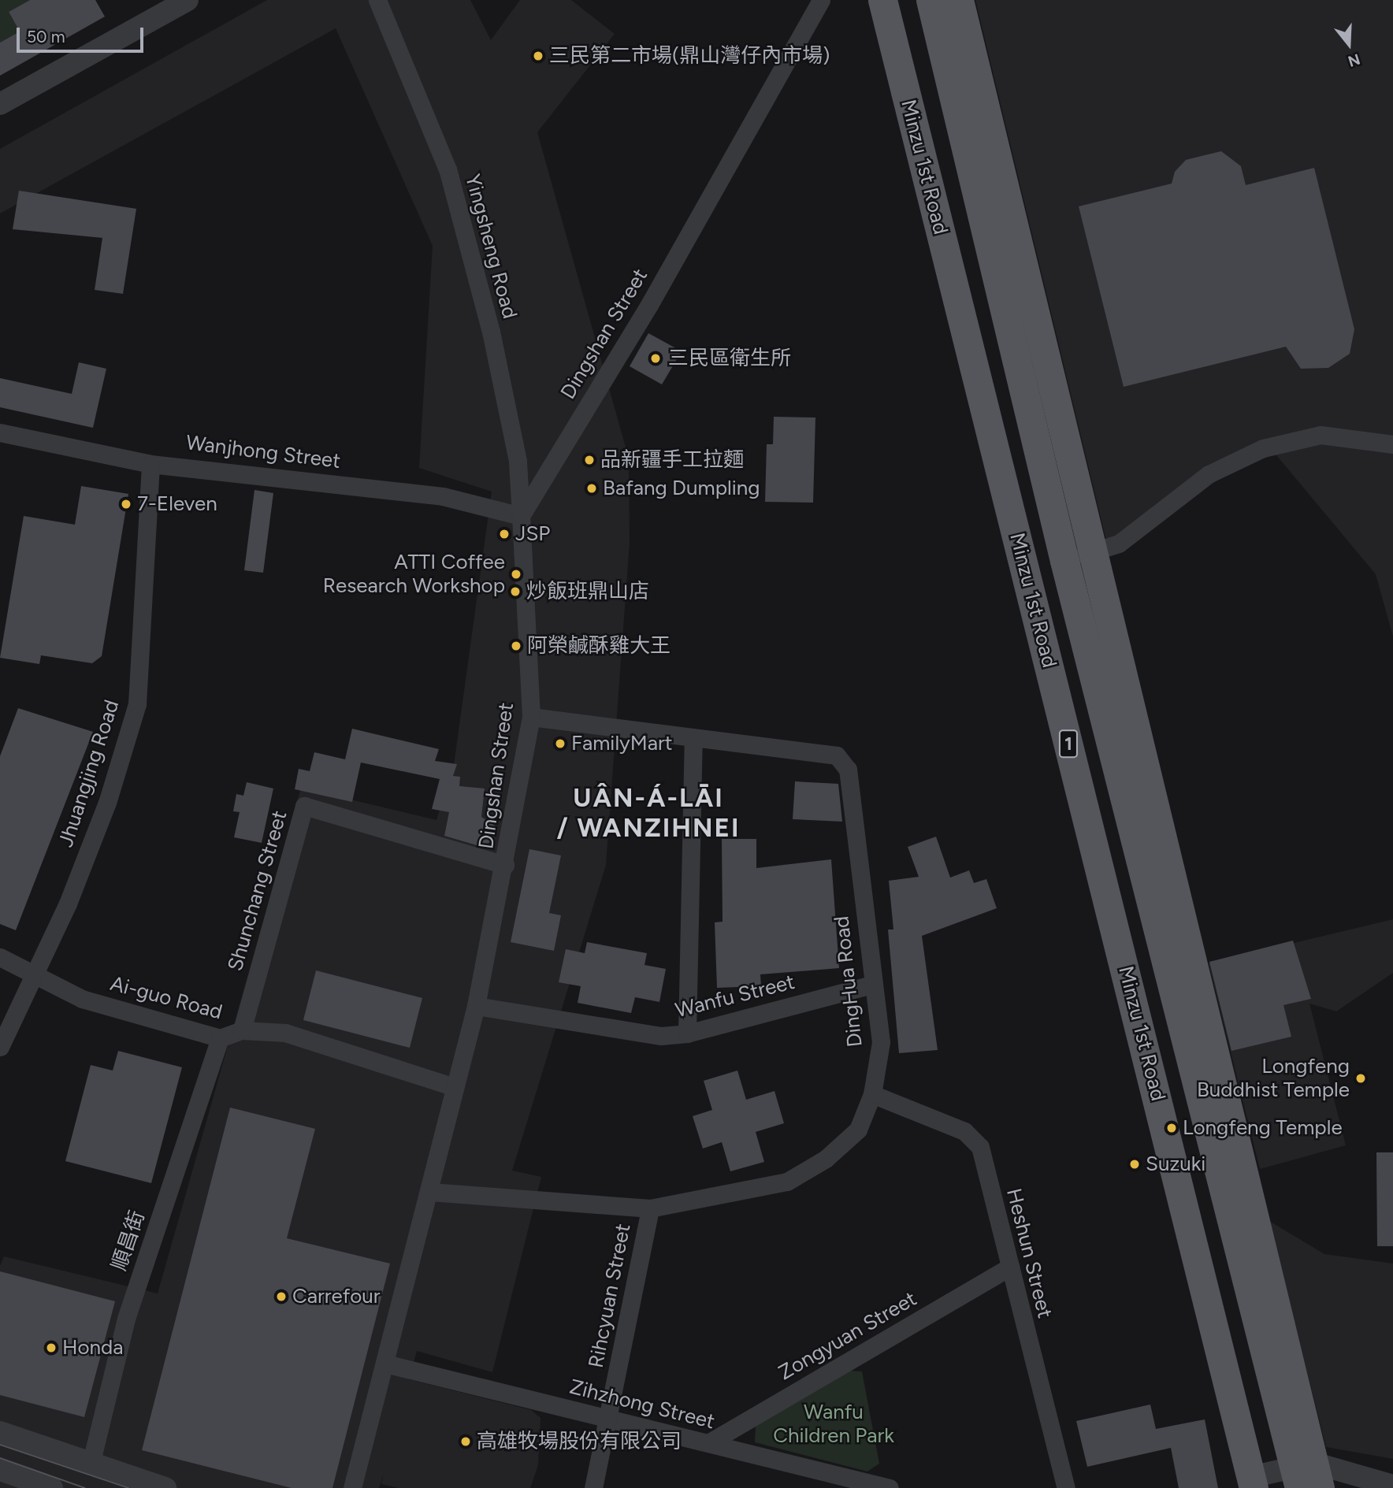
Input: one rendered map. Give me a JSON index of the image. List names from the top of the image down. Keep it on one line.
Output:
{"streets":{"main road":["Minzu 1st Road","1"],"street":["Yingsheng Road","Dingshan Street","Wanjhong Street","Jhuangjing Road","Shunchang Street","DingHua Road","Wanfu Street","Ai-guo Road","順昌街","Heshun Street","Rihcyuan Street","Zongyuan Street","Zihzhong Street"]},"crossings":[["Yingsheng Road","Dingshan Street"],["Yingsheng Road","Wanjhong Street"],["Dingshan Street","Wanjhong Street"],["Dingshan Street","Shunchang Street"],["Dingshan Street","DingHua Road"],["Dingshan Street","Wanfu Street"],["Dingshan Street","Ai-guo Road"],["Dingshan Street","Zihzhong Street"],["Wanjhong Street","Jhuangjing Road"],["Jhuangjing Road","Ai-guo Road"],["Shunchang Street","Ai-guo Road"],["DingHua Road","Wanfu Street"],["DingHua Road","Heshun Street"],["DingHua Road","Rihcyuan Street"],["Ai-guo Road","順昌街"],["Heshun Street","Zongyuan Street"],["Rihcyuan Street","Zihzhong Street"],["Zongyuan Street","Zihzhong Street"]],"districts":["UÂN-Á-LĀI / WANZIHNEI"],"parks":["Wanfu Children Park"],"places":["三民第二市場(鼎山灣仔內市場)","三民區衛生所","品新疆手工拉麵","Bafang Dumpling","7-Eleven","JSP","ATTI Coffee Research Workshop","炒飯班鼎山店","阿榮鹹酥雞大王","FamilyMart","Longfeng Buddhist Temple","Longfeng Temple","Suzuki","Carrefour","Honda","高雄牧場股份有限公司"],"scale_bar":"50 m","north":"bottom"}
